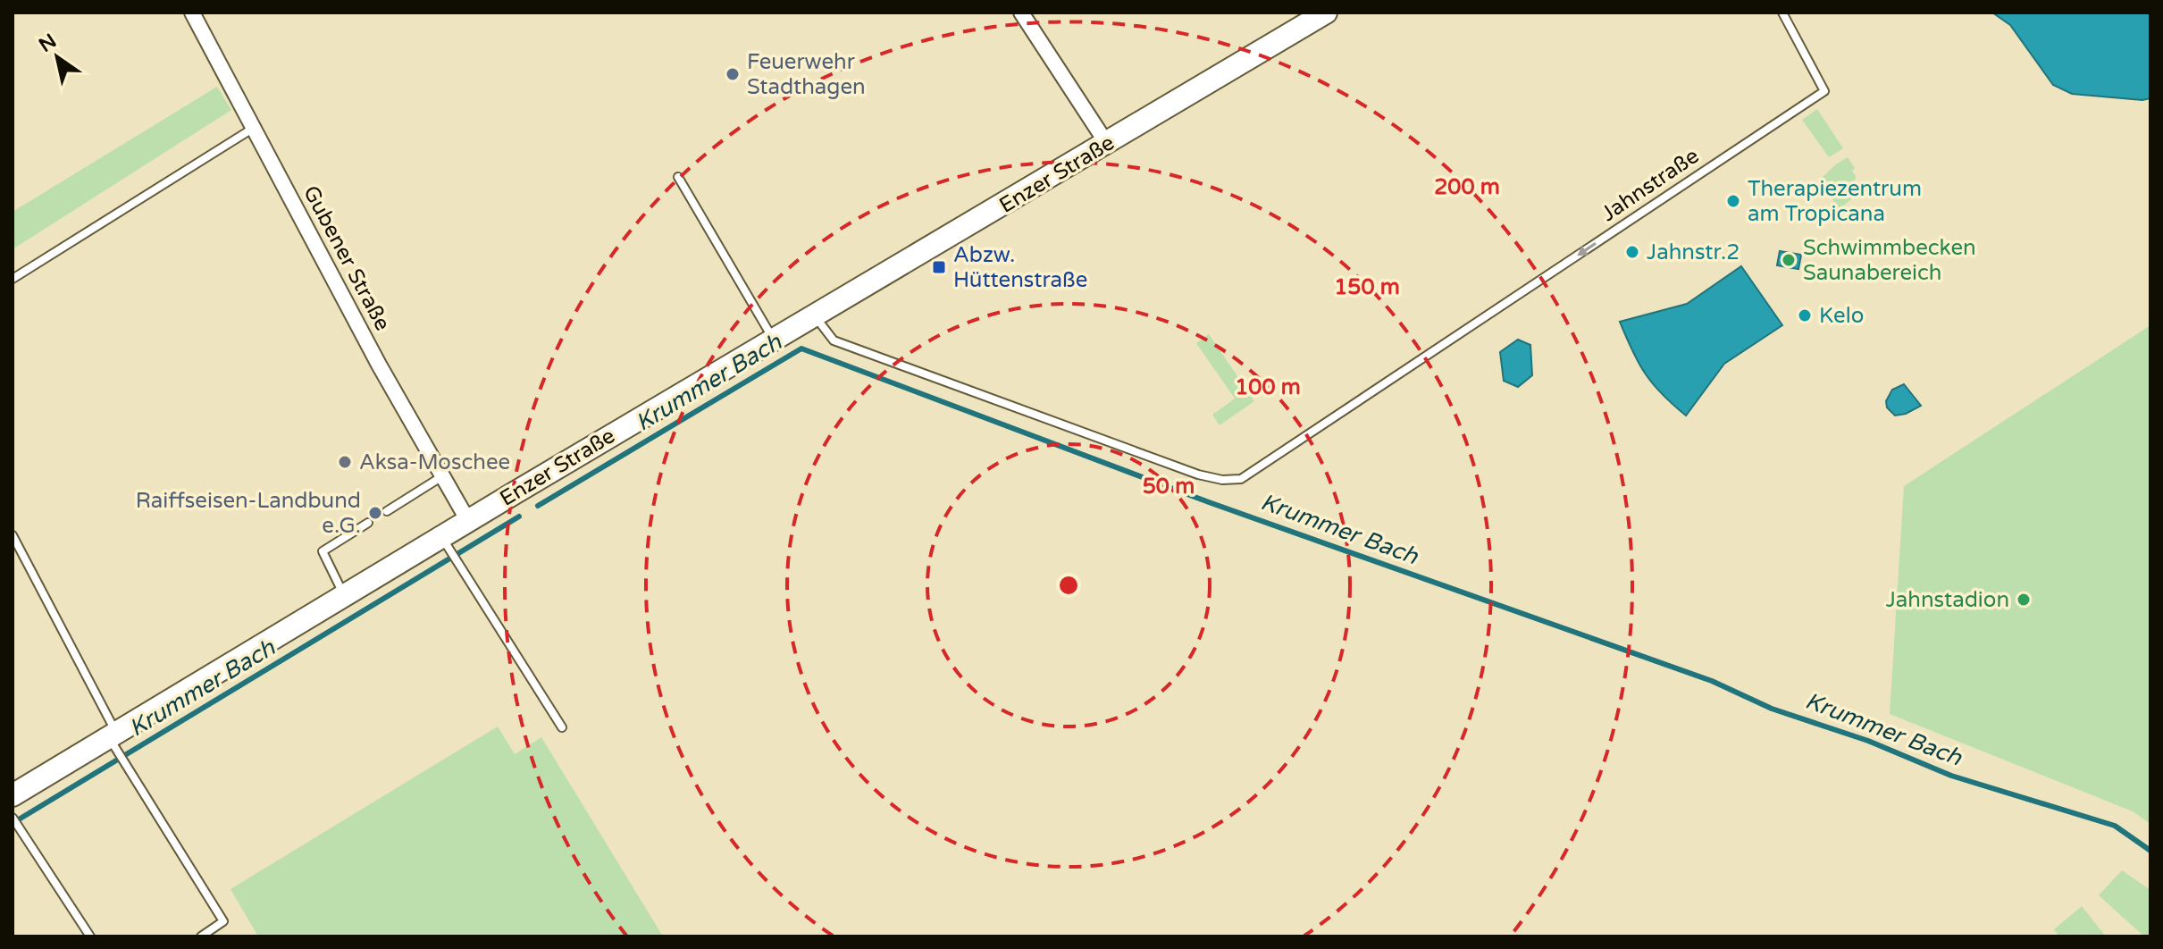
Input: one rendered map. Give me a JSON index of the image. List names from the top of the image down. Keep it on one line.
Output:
{"streets":{"main road":["Enzer Straße"],"street":["Gubener Straße"],"lane":["Jahnstraße"]},"crossings":[["Enzer Straße","Jahnstraße"],["Enzer Straße","Gubener Straße"]],"one_way":["Jahnstraße"],"water":["Krummer Bach"],"places":{"other":["Feuerwehr Stadthagen","Therapiezentrum am Tropicana","Jahnstr.2","Schwimmbecken Saunabereich","Kelo","Aksa-Moschee","Raiffseisen-Landbund e.G.","Jahnstadion"],"transit":["Abzw. Hüttenstraße"]},"north":"top left","rings":["200 m","150 m","100 m","50 m"]}
